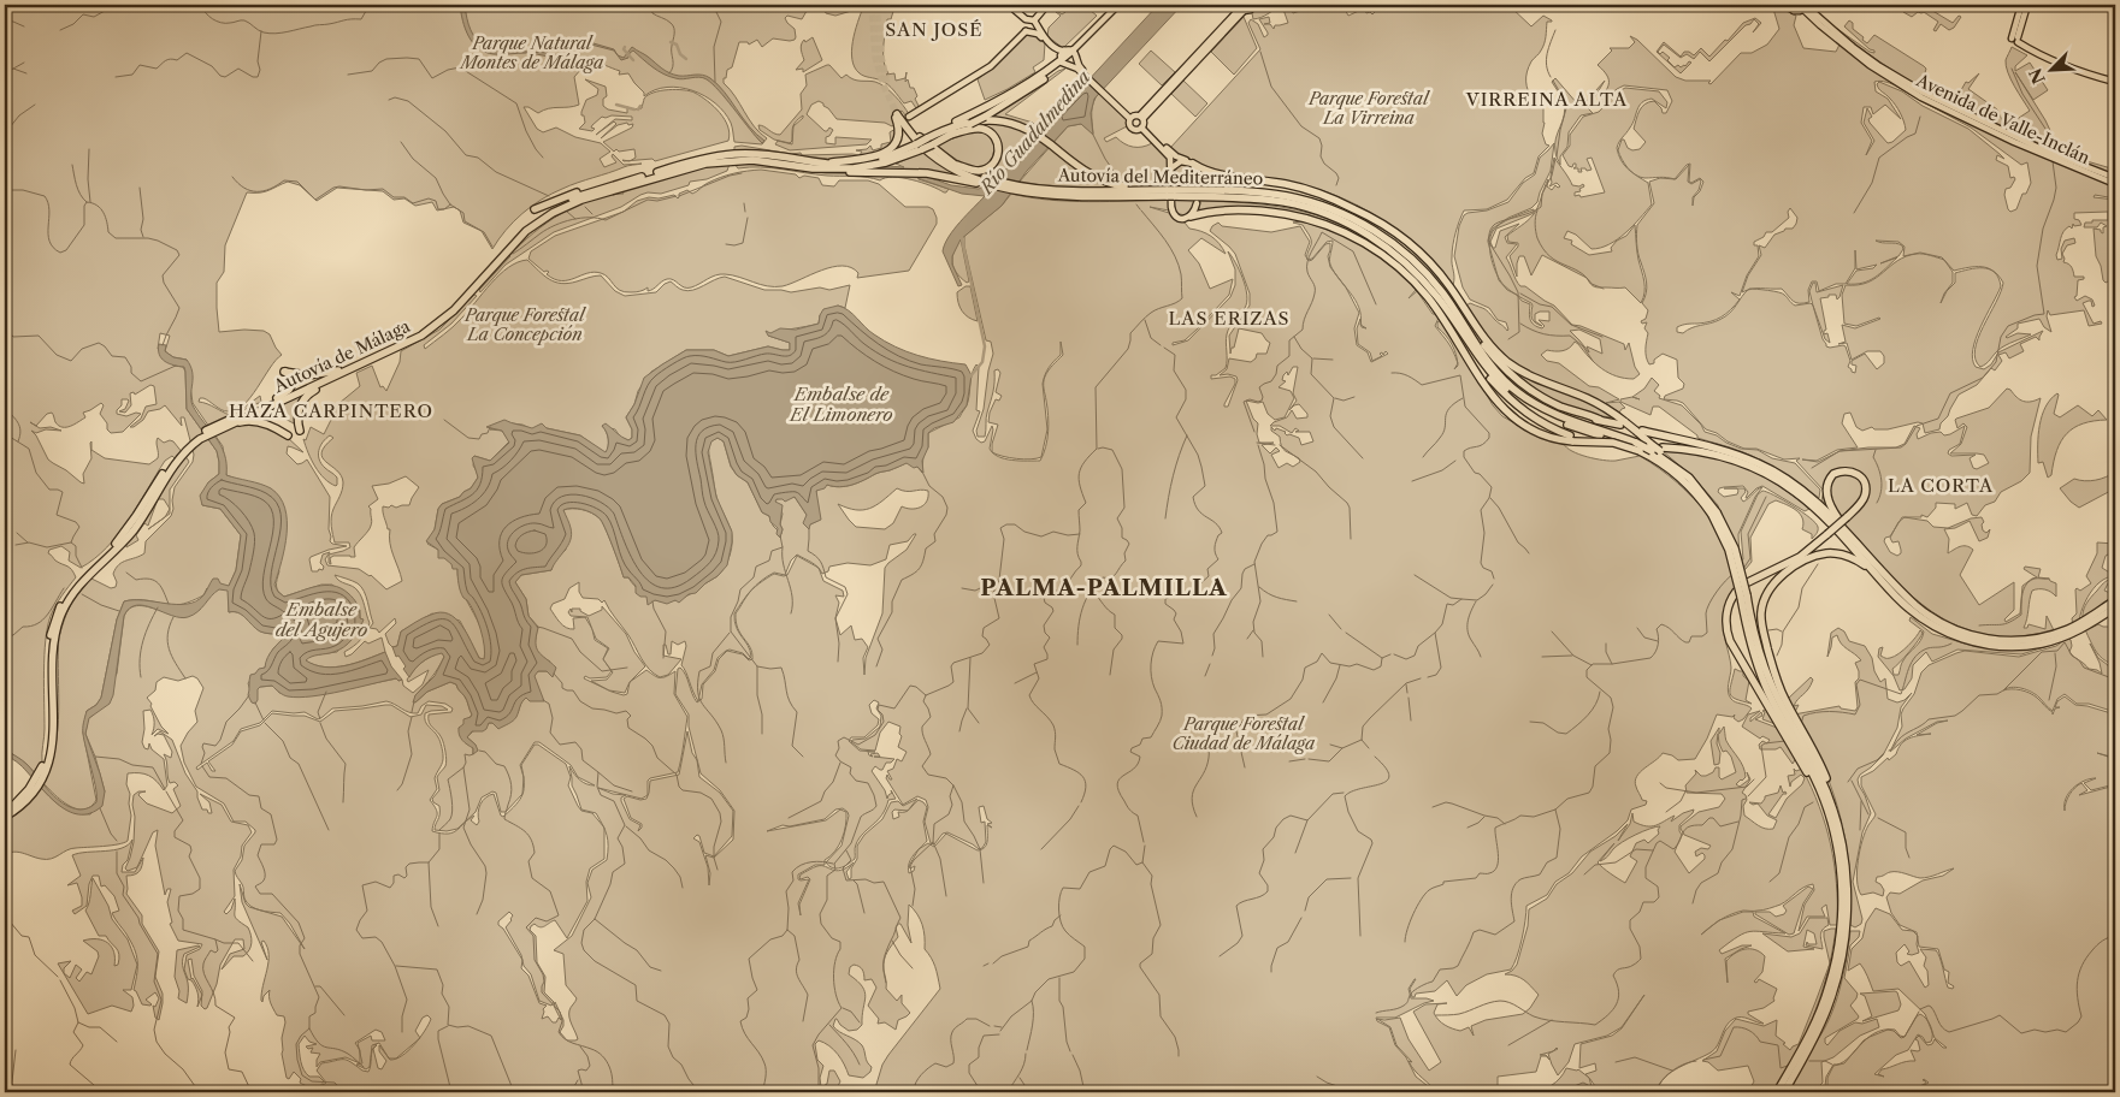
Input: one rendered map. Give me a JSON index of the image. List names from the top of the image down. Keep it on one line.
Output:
{"streets":{"highway":["Autovía del Mediterráneo","Autovía de Málaga"],"main road":["Avenida de Valle-Inclán"]},"districts":["SAN JOSÉ","VIRREINA ALTA","LAS ERIZAS","HAZA CARPINTERO","LA CORTA","PALMA-PALMILLA"],"water":["Río Guadalmedina","Embalse de El Limonero","Embalse del Agujero"],"parks":["Parque Natural Montes de Málaga","Parque Forestal La Virreina","Parque Forestal La Concepción","Parque Forestal Ciudad de Málaga"],"north":"bottom left"}
